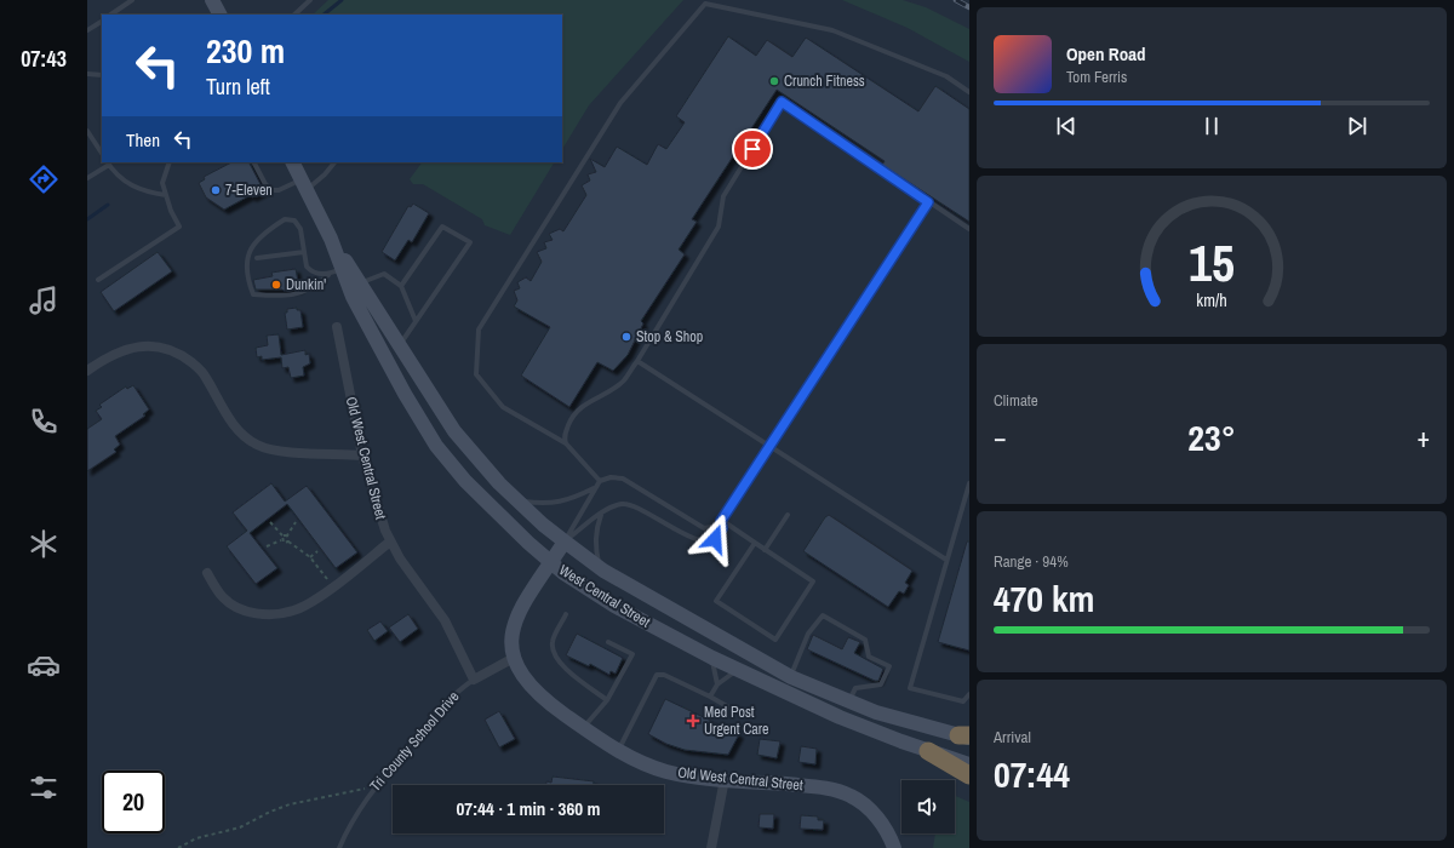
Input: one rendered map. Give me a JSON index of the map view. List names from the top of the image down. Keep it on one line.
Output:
{"streets":{"main road":["Old West Central Street","West Central Street"],"street":["Tri County School Drive"]},"crossings":[["Old West Central Street","Tri County School Drive"]],"places":{"other":["Crunch Fitness","7-Eleven","Dunkin'","Stop & Shop"],"health":["Med Post Urgent Care"]},"page":{"tabs":"07:43","turn":["230 m","Turn left"],"song":["Open Road","Tom Ferris"],"then":"Then","tile":["Climate",["Range · 94%","470 km"],["Arrival","07:44"]],"heat":["−","23°","+"],"limit":"20","trip":"07:44 · 1 min · 360 m","gauge":["15","km/h"]}}
